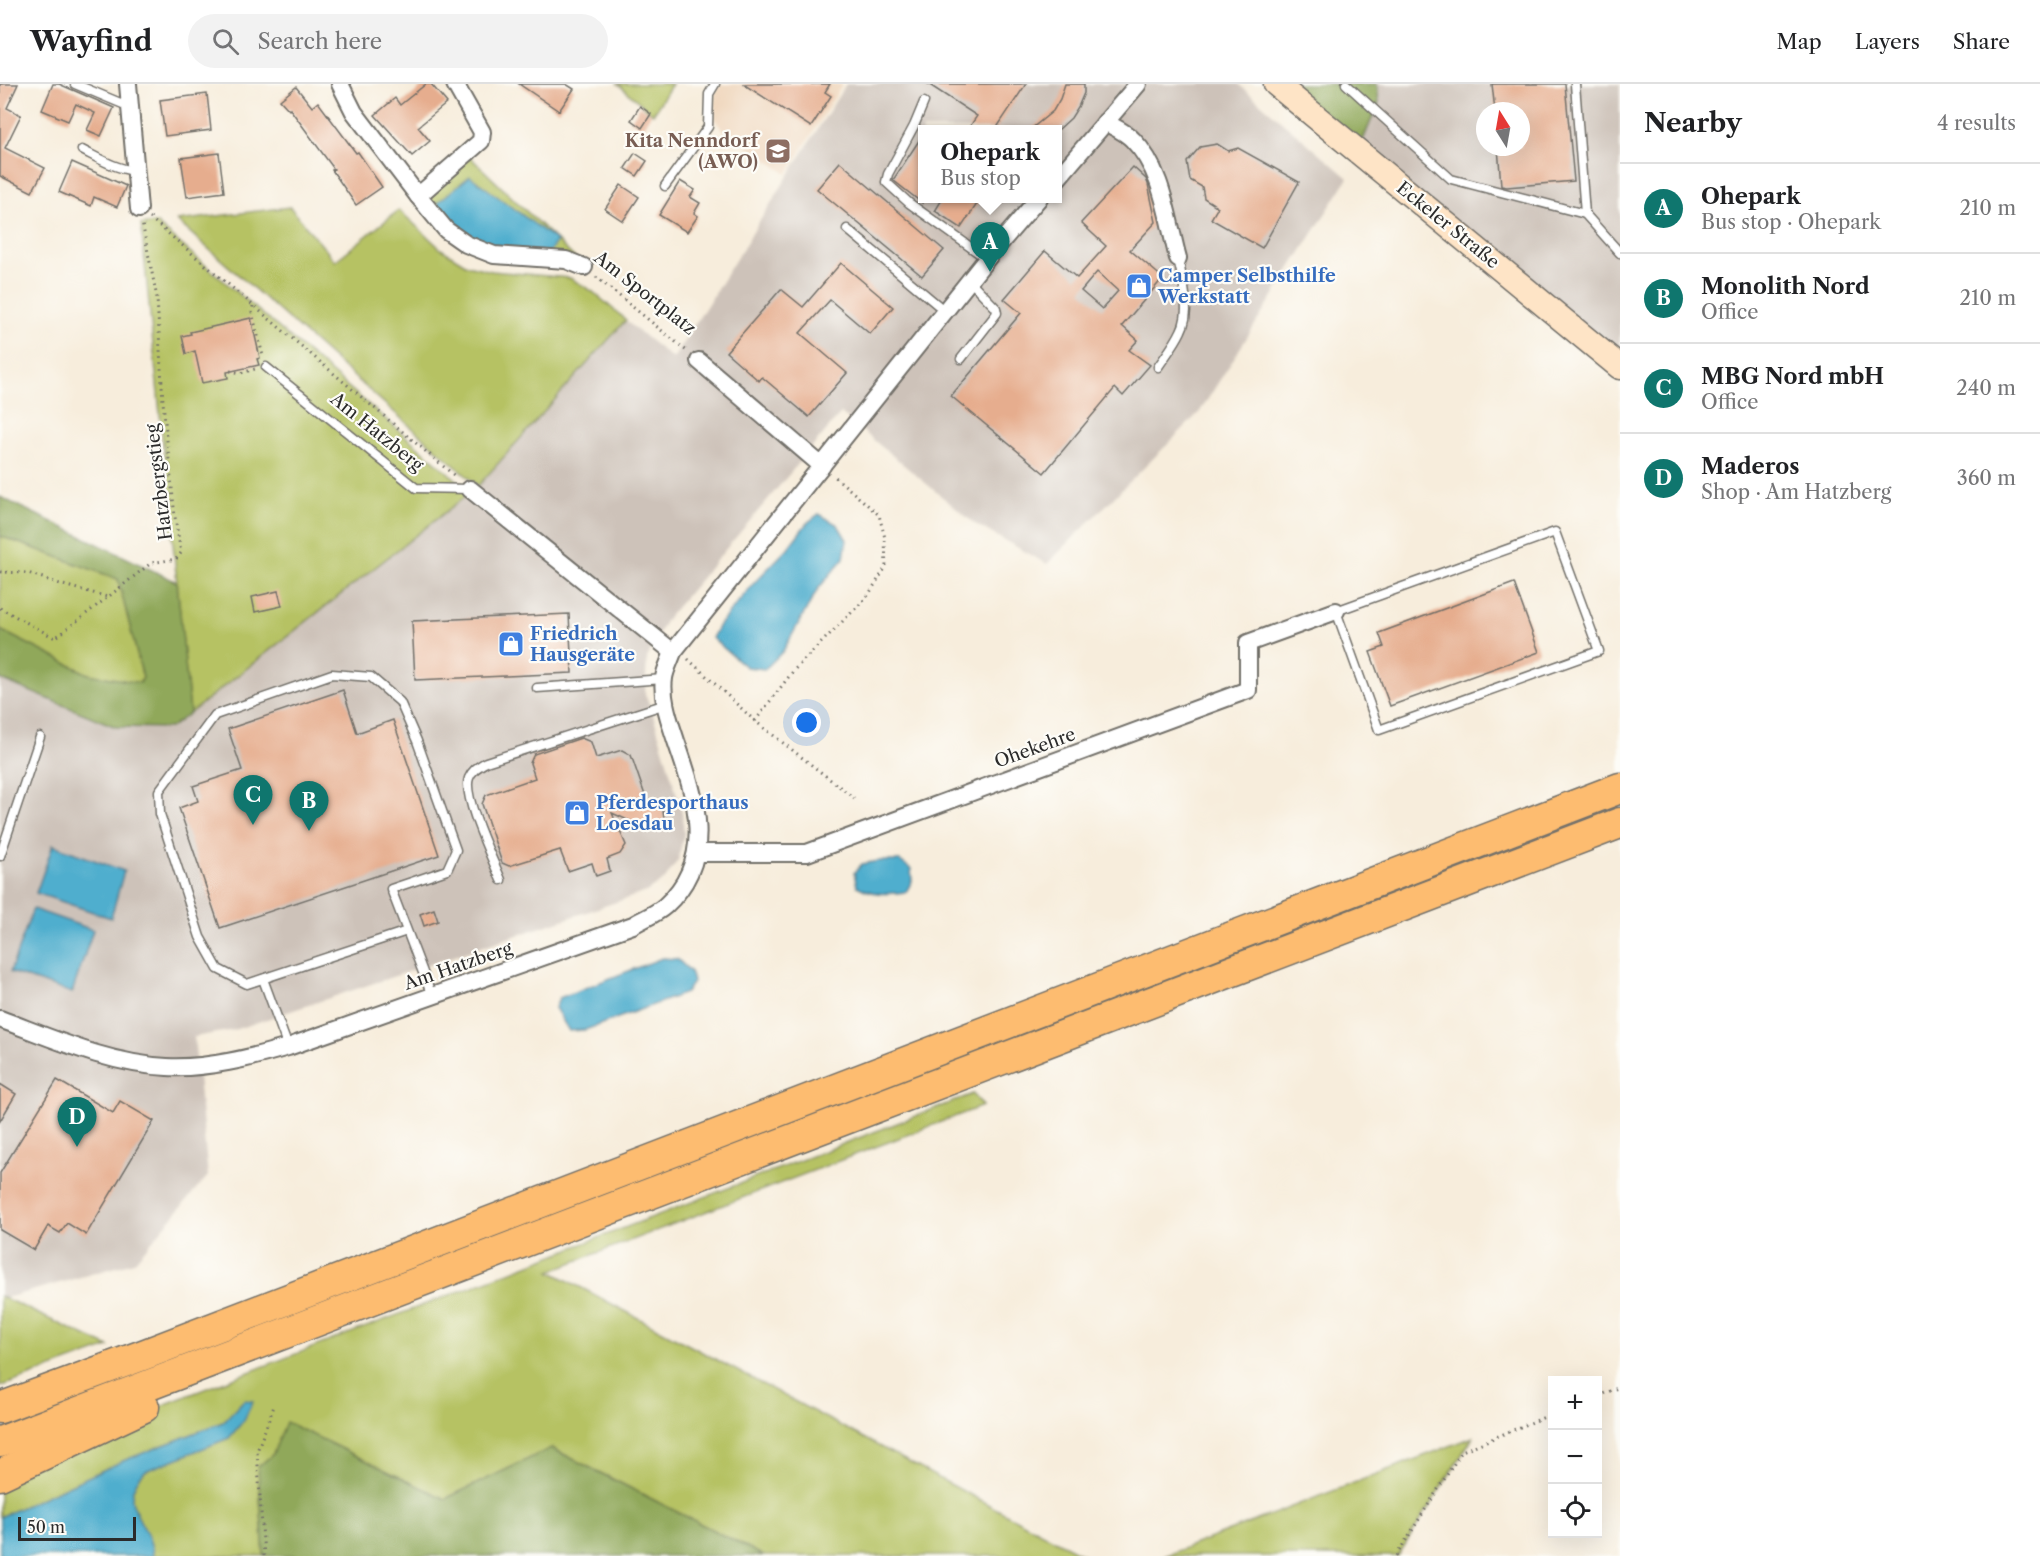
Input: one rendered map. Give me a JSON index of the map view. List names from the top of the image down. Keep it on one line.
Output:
{"streets":{"street":["Eckeler Straße","Am Sportplatz","Am Hatzberg","Ohekehre"],"path":["Hatzbergstieg"]},"crossings":[["Am Sportplatz","Am Hatzberg"],["Am Hatzberg","Ohekehre"]],"places":{"school or university":["Kita Nenndorf (AWO)"],"shop":["Camper Selbsthilfe Werkstatt","Friedrich Hausgeräte","Pferdesporthaus Loesdau"]},"scale_bar":"50 m","north":"top","page":{"header":"Wayfind","search":"Search here","nav":["Map","Layers","Share"],"heading":["Nearby","4 results"],"popup":["Ohepark","Bus stop"],"list":[{"mark":"A","name":"Ohepark","note":"Bus stop · Ohepark","value":"210 m"},{"mark":"B","name":"Monolith Nord","note":"Office","value":"210 m"},{"mark":"C","name":"MBG Nord mbH","note":"Office","value":"240 m"},{"mark":"D","name":"Maderos","note":"Shop · Am Hatzberg","value":"360 m"}],"pins":["A","C","B","D"],"map_buttons":["+","−"],"scale":"50 m"}}
